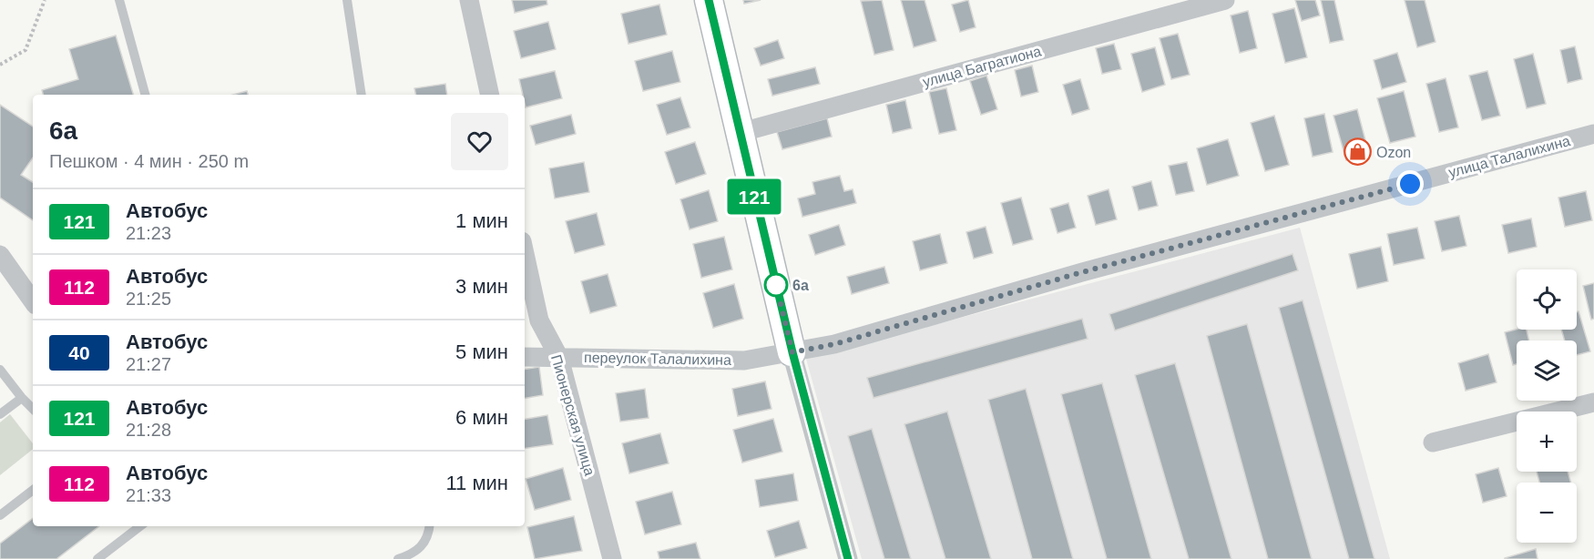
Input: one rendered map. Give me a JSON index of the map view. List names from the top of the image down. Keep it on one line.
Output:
{"streets":{"street":["улица Багратиона","улица Талалихина","переулок Талалихина","Пионерская улица"]},"crossings":[["улица Талалихина","переулок Талалихина"],["переулок Талалихина","Пионерская улица"]],"places":{"shop":["Ozon"],"other":["6а"]},"lines":["bus line 121"],"page":{"on_map":"121","heading":["6а","Пешком · 4 мин · 250 m"],"list":[{"mark":"121","name":"Автобус","note":"21:23","value":"1 мин"},{"mark":"112","name":"Автобус","note":"21:25","value":"3 мин"},{"mark":"40","name":"Автобус","note":"21:27","value":"5 мин"},{"mark":"121","name":"Автобус","note":"21:28","value":"6 мин"},{"mark":"112","name":"Автобус","note":"21:33","value":"11 мин"}],"map_buttons":["+","−"]}}
